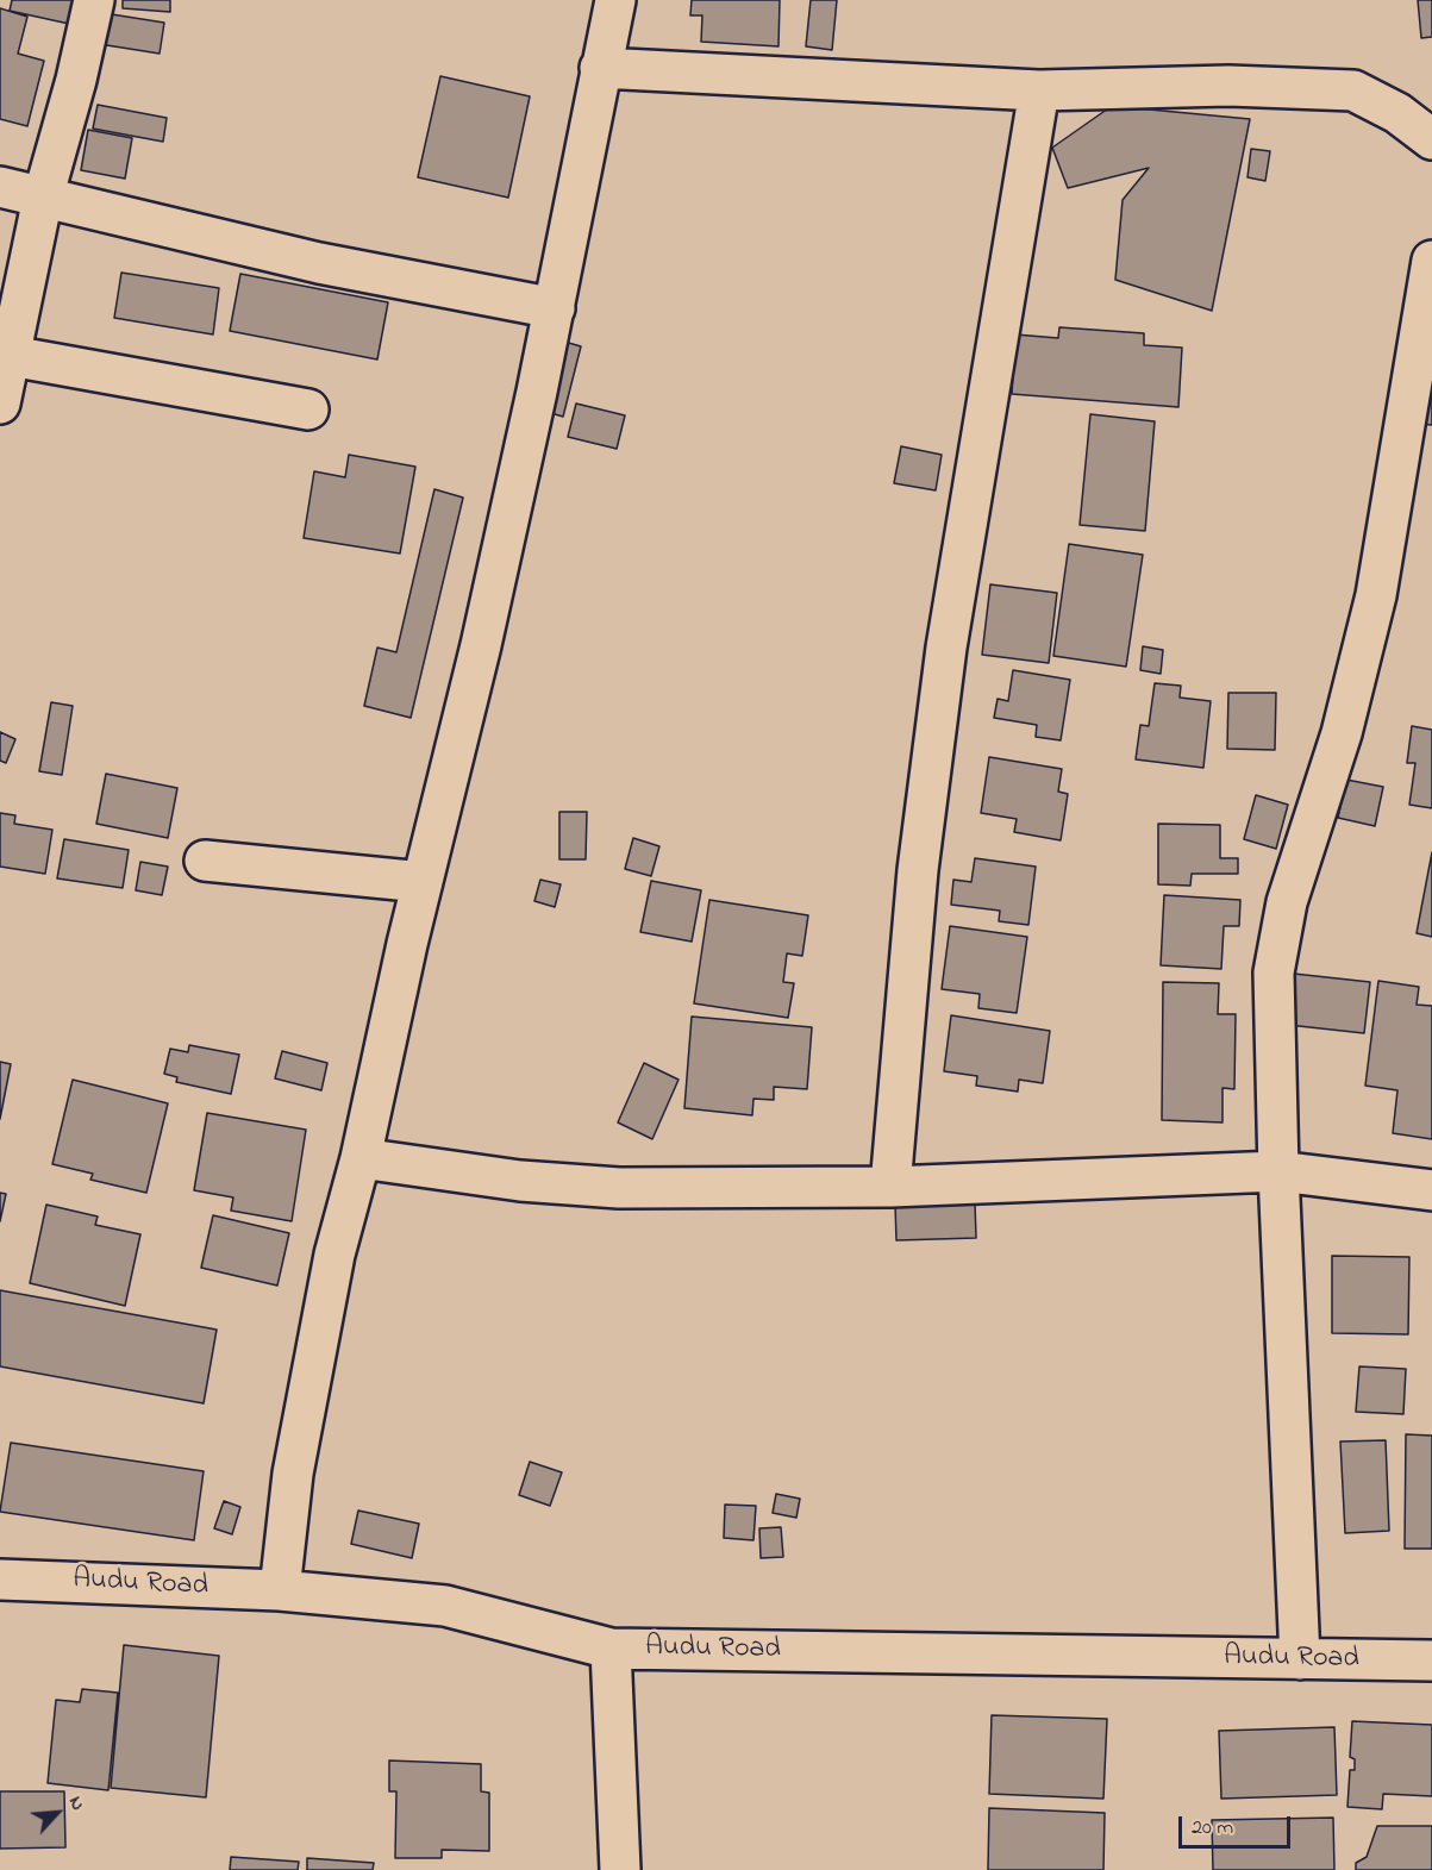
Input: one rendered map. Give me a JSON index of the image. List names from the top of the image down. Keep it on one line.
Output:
{"streets":{"street":["Audu Road"]},"scale_bar":"20 m","north":"top right"}
